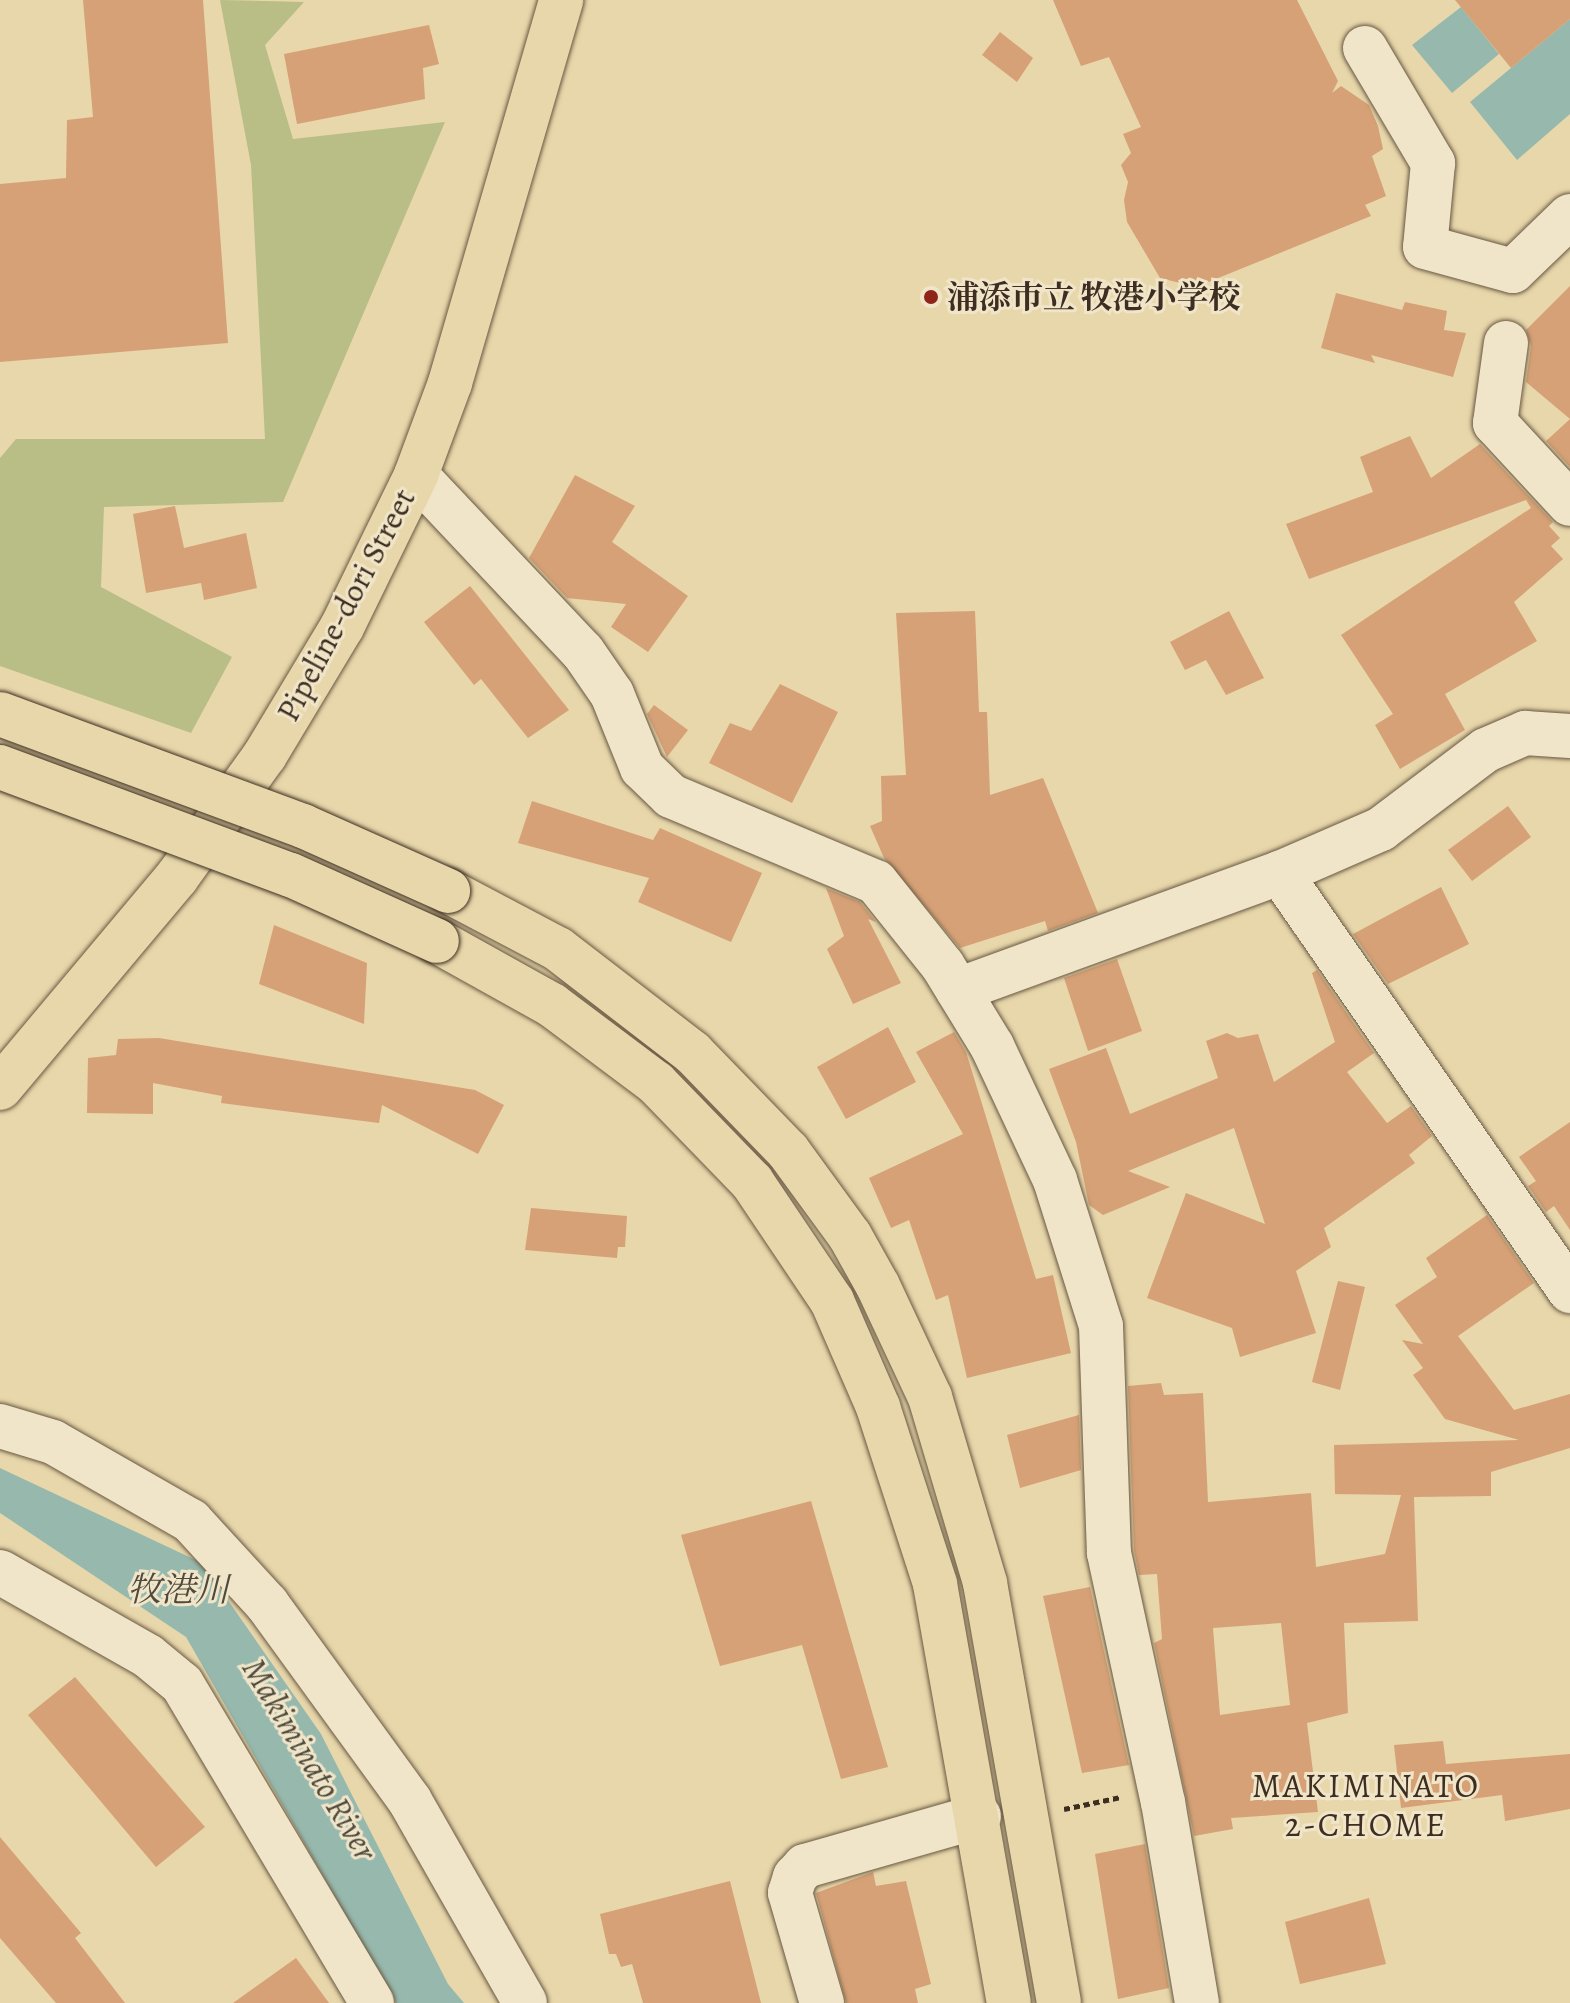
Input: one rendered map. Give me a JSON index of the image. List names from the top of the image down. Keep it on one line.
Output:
{"streets":{"main road":["Pipeline-dori Street"]},"districts":["MAKIMINATO 2-CHOME"],"water":["牧港川","Makiminato River"],"places":["浦添市立 牧港小学校"]}
